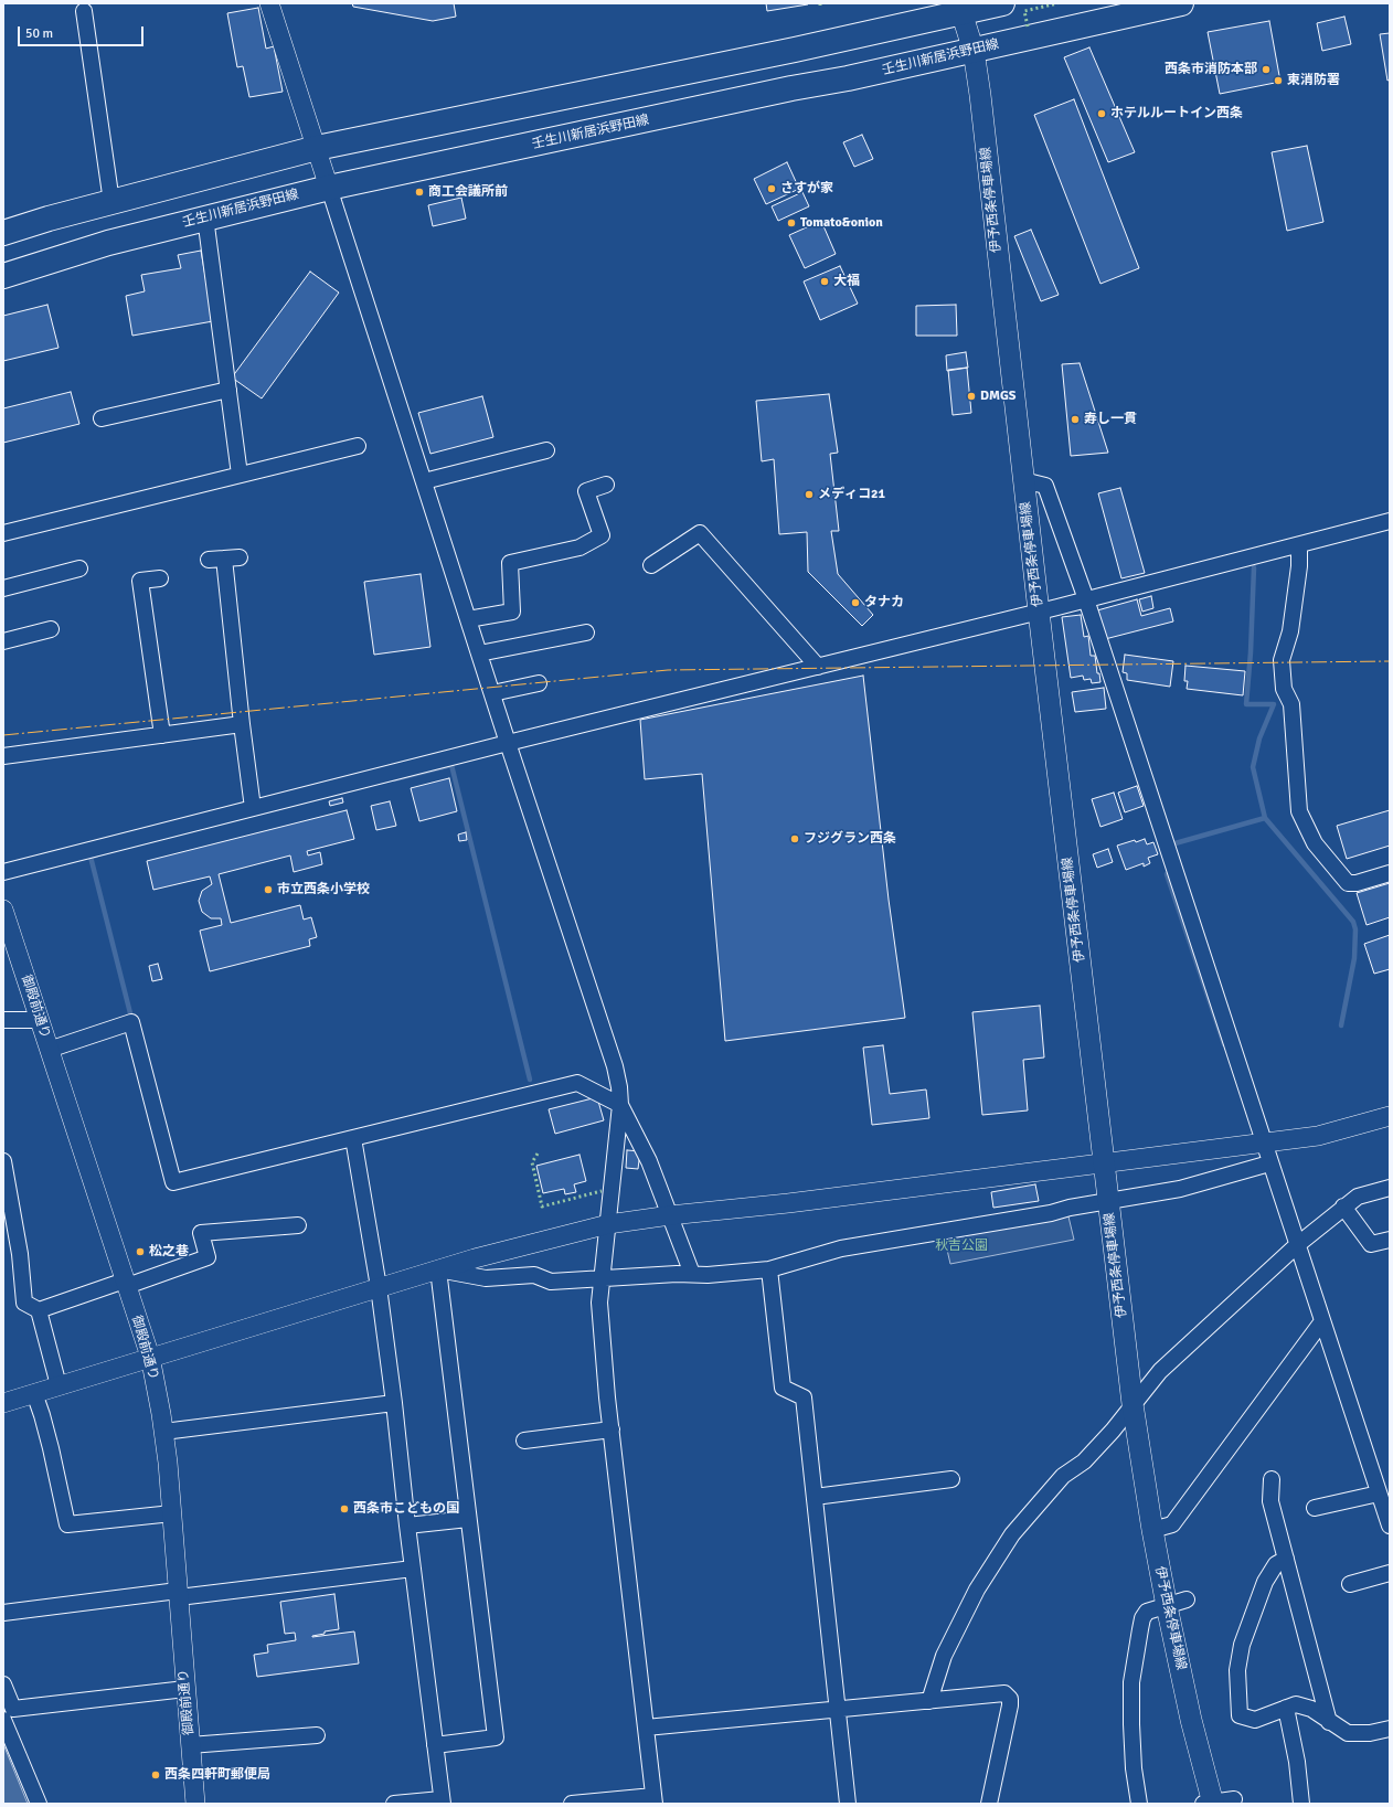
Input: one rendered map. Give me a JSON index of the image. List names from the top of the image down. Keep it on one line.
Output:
{"streets":{"main road":["壬生川新居浜野田線","伊予西条停車場線"],"street":["御殿前通り"]},"crossings":[["壬生川新居浜野田線","伊予西条停車場線"]],"parks":["秋吉公園"],"places":["西条市消防本部","東消防署","ホテルルートイン西条","さすが家","商工会議所前","Tomato&onion","大福","DMGS","寿し一貫","メディコ21","タナカ","フジグラン西条","市立西条小学校","松之巷","西条市こどもの国","西条四軒町郵便局"],"scale_bar":"50 m"}
